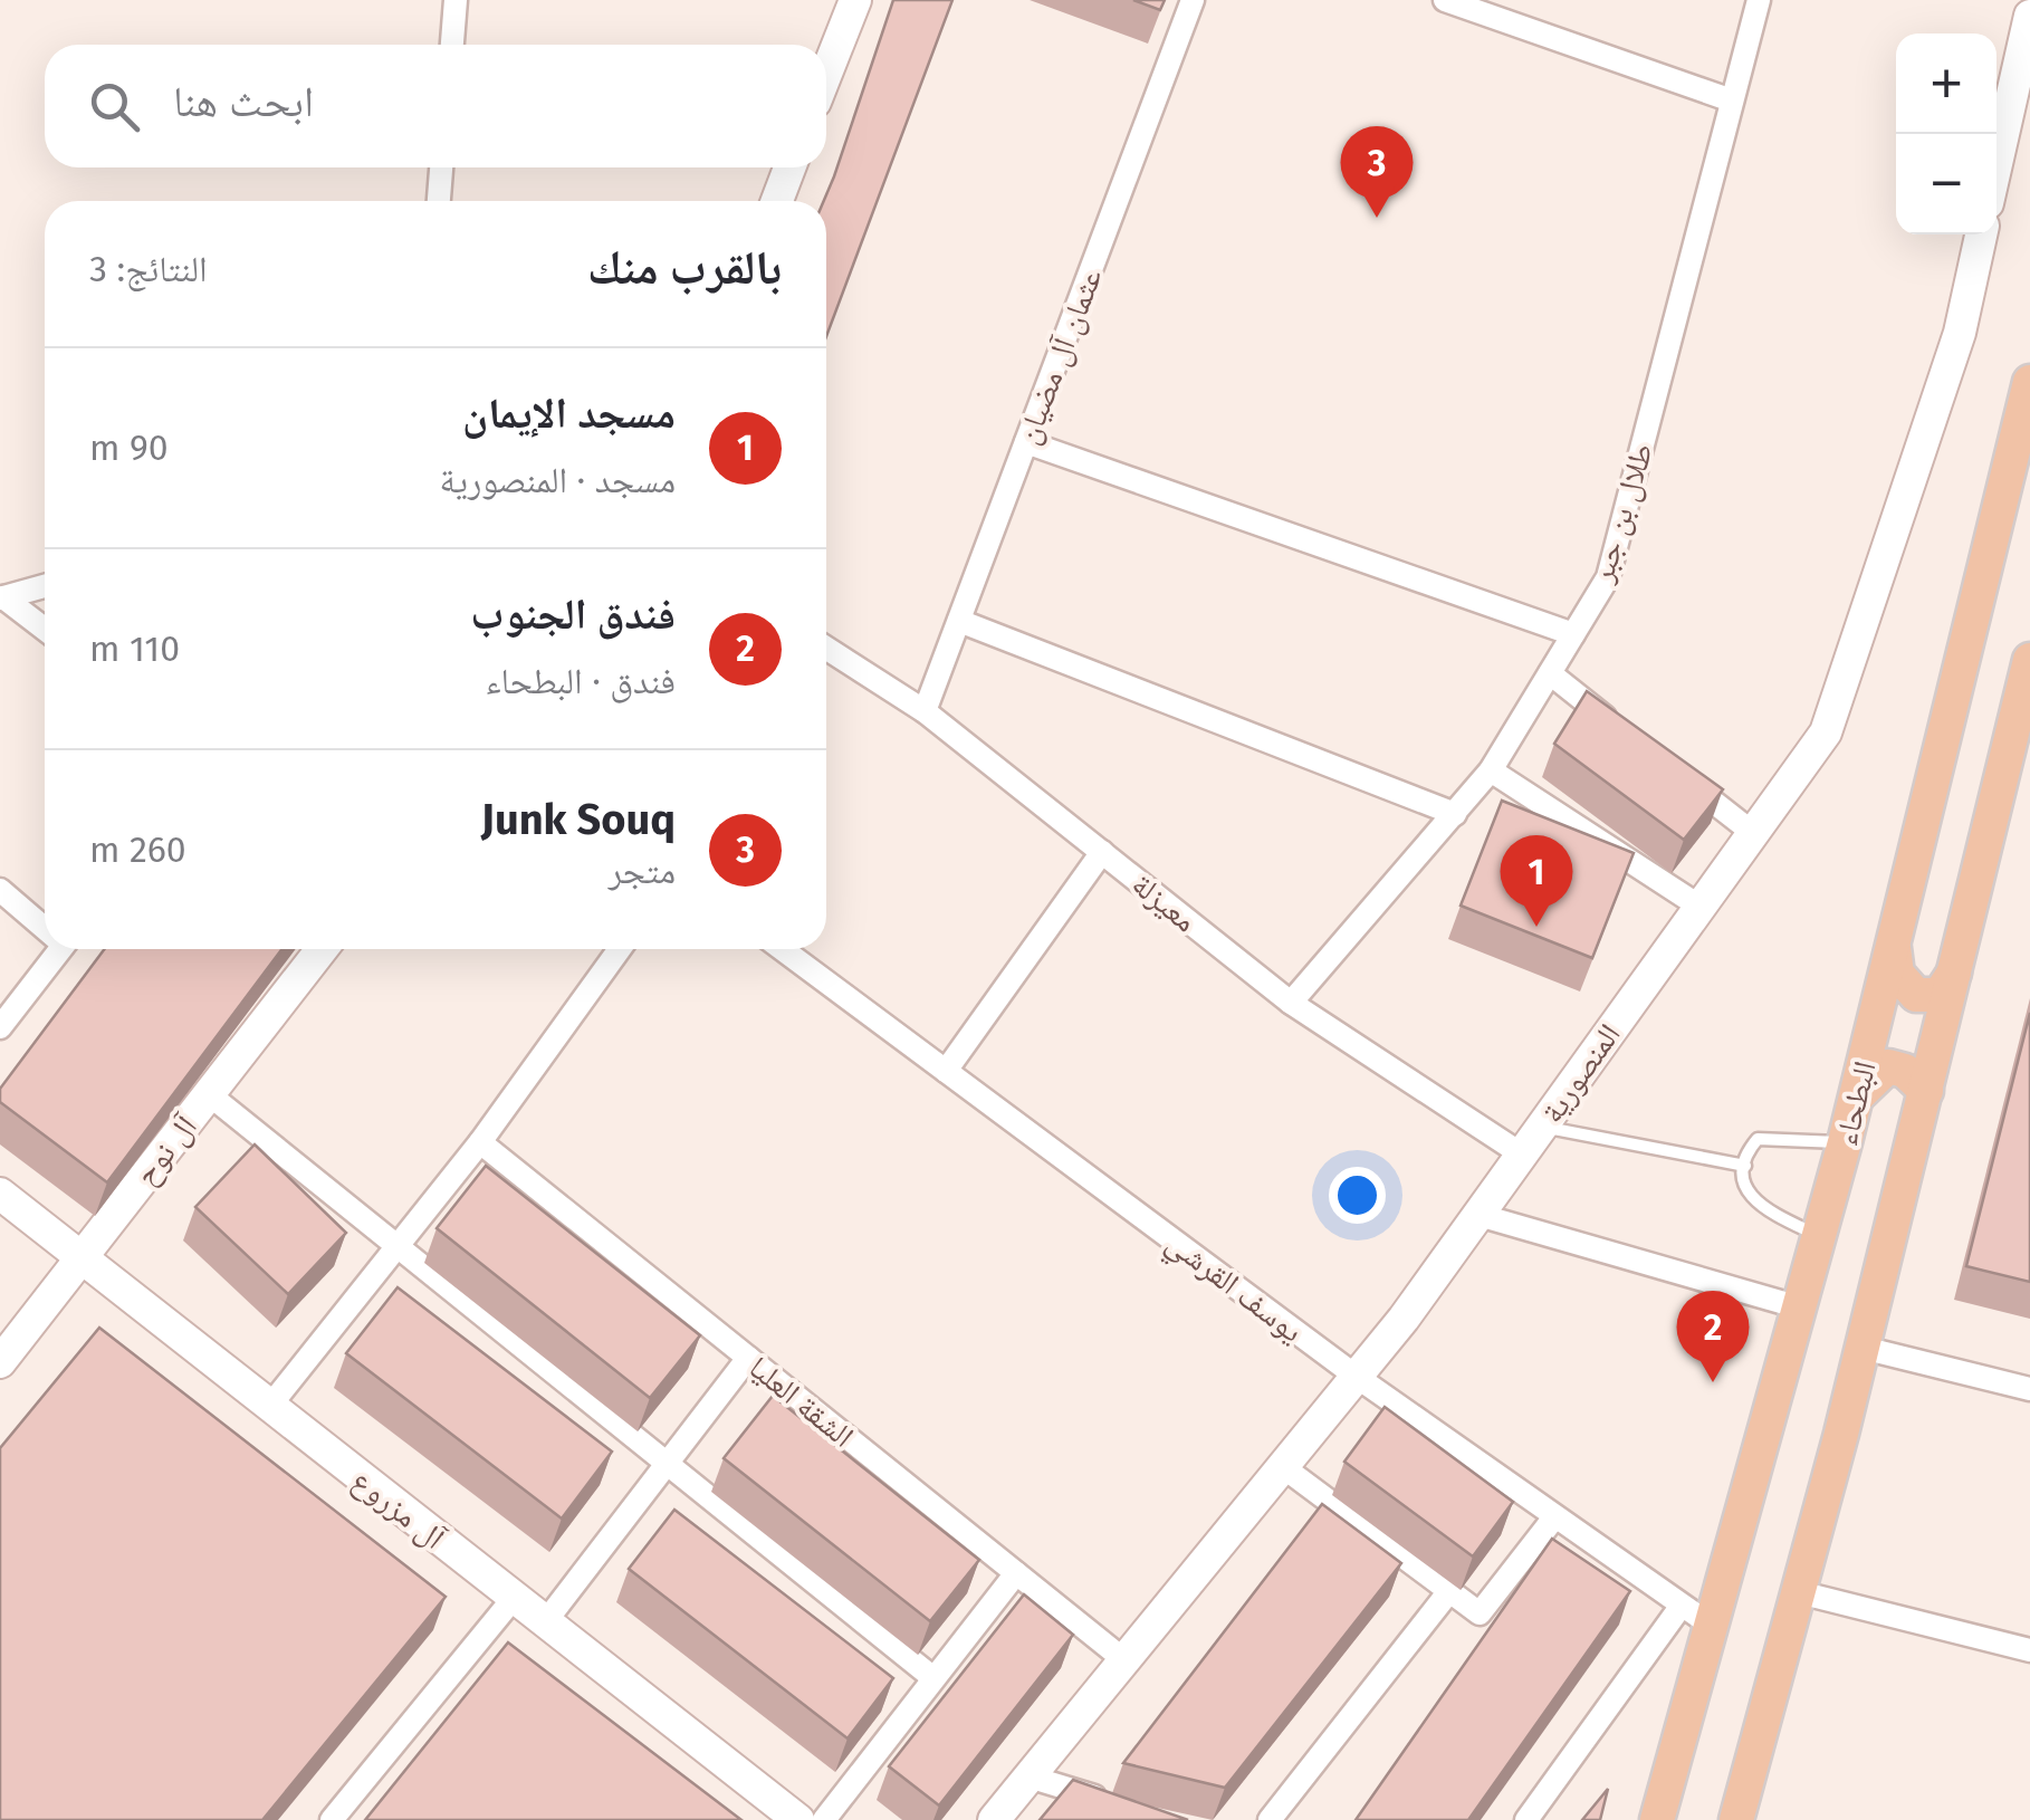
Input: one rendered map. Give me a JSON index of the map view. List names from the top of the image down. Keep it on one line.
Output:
{"streets":{"main road":["البطحاء"],"street":["عثمان آل مضيان","طلال بن جبر","معيزلة","المنصورية","آل نوح","يوسف القرشي","الشقة العليا","آل مزروع"]},"crossings":[["عثمان آل مضيان","معيزلة"],["طلال بن جبر","معيزلة"],["معيزلة","المنصورية"],["المنصورية","يوسف القرشي"],["المنصورية","الشقة العليا"],["البطحاء","يوسف القرشي"],["آل نوح","آل مزروع"]],"page":{"map_buttons":["+","−"],"search":"ابحث هنا","pins":["3","1","2"],"heading":["بالقرب منك","النتائج: 3"],"list":[{"mark":"1","name":"مسجد الإيمان","note":"مسجد · المنصورية","value":"90 m"},{"mark":"2","name":"فندق الجنوب","note":"فندق · البطحاء","value":"110 m"},{"mark":"3","name":"Junk Souq","note":"متجر","value":"260 m"}]}}
